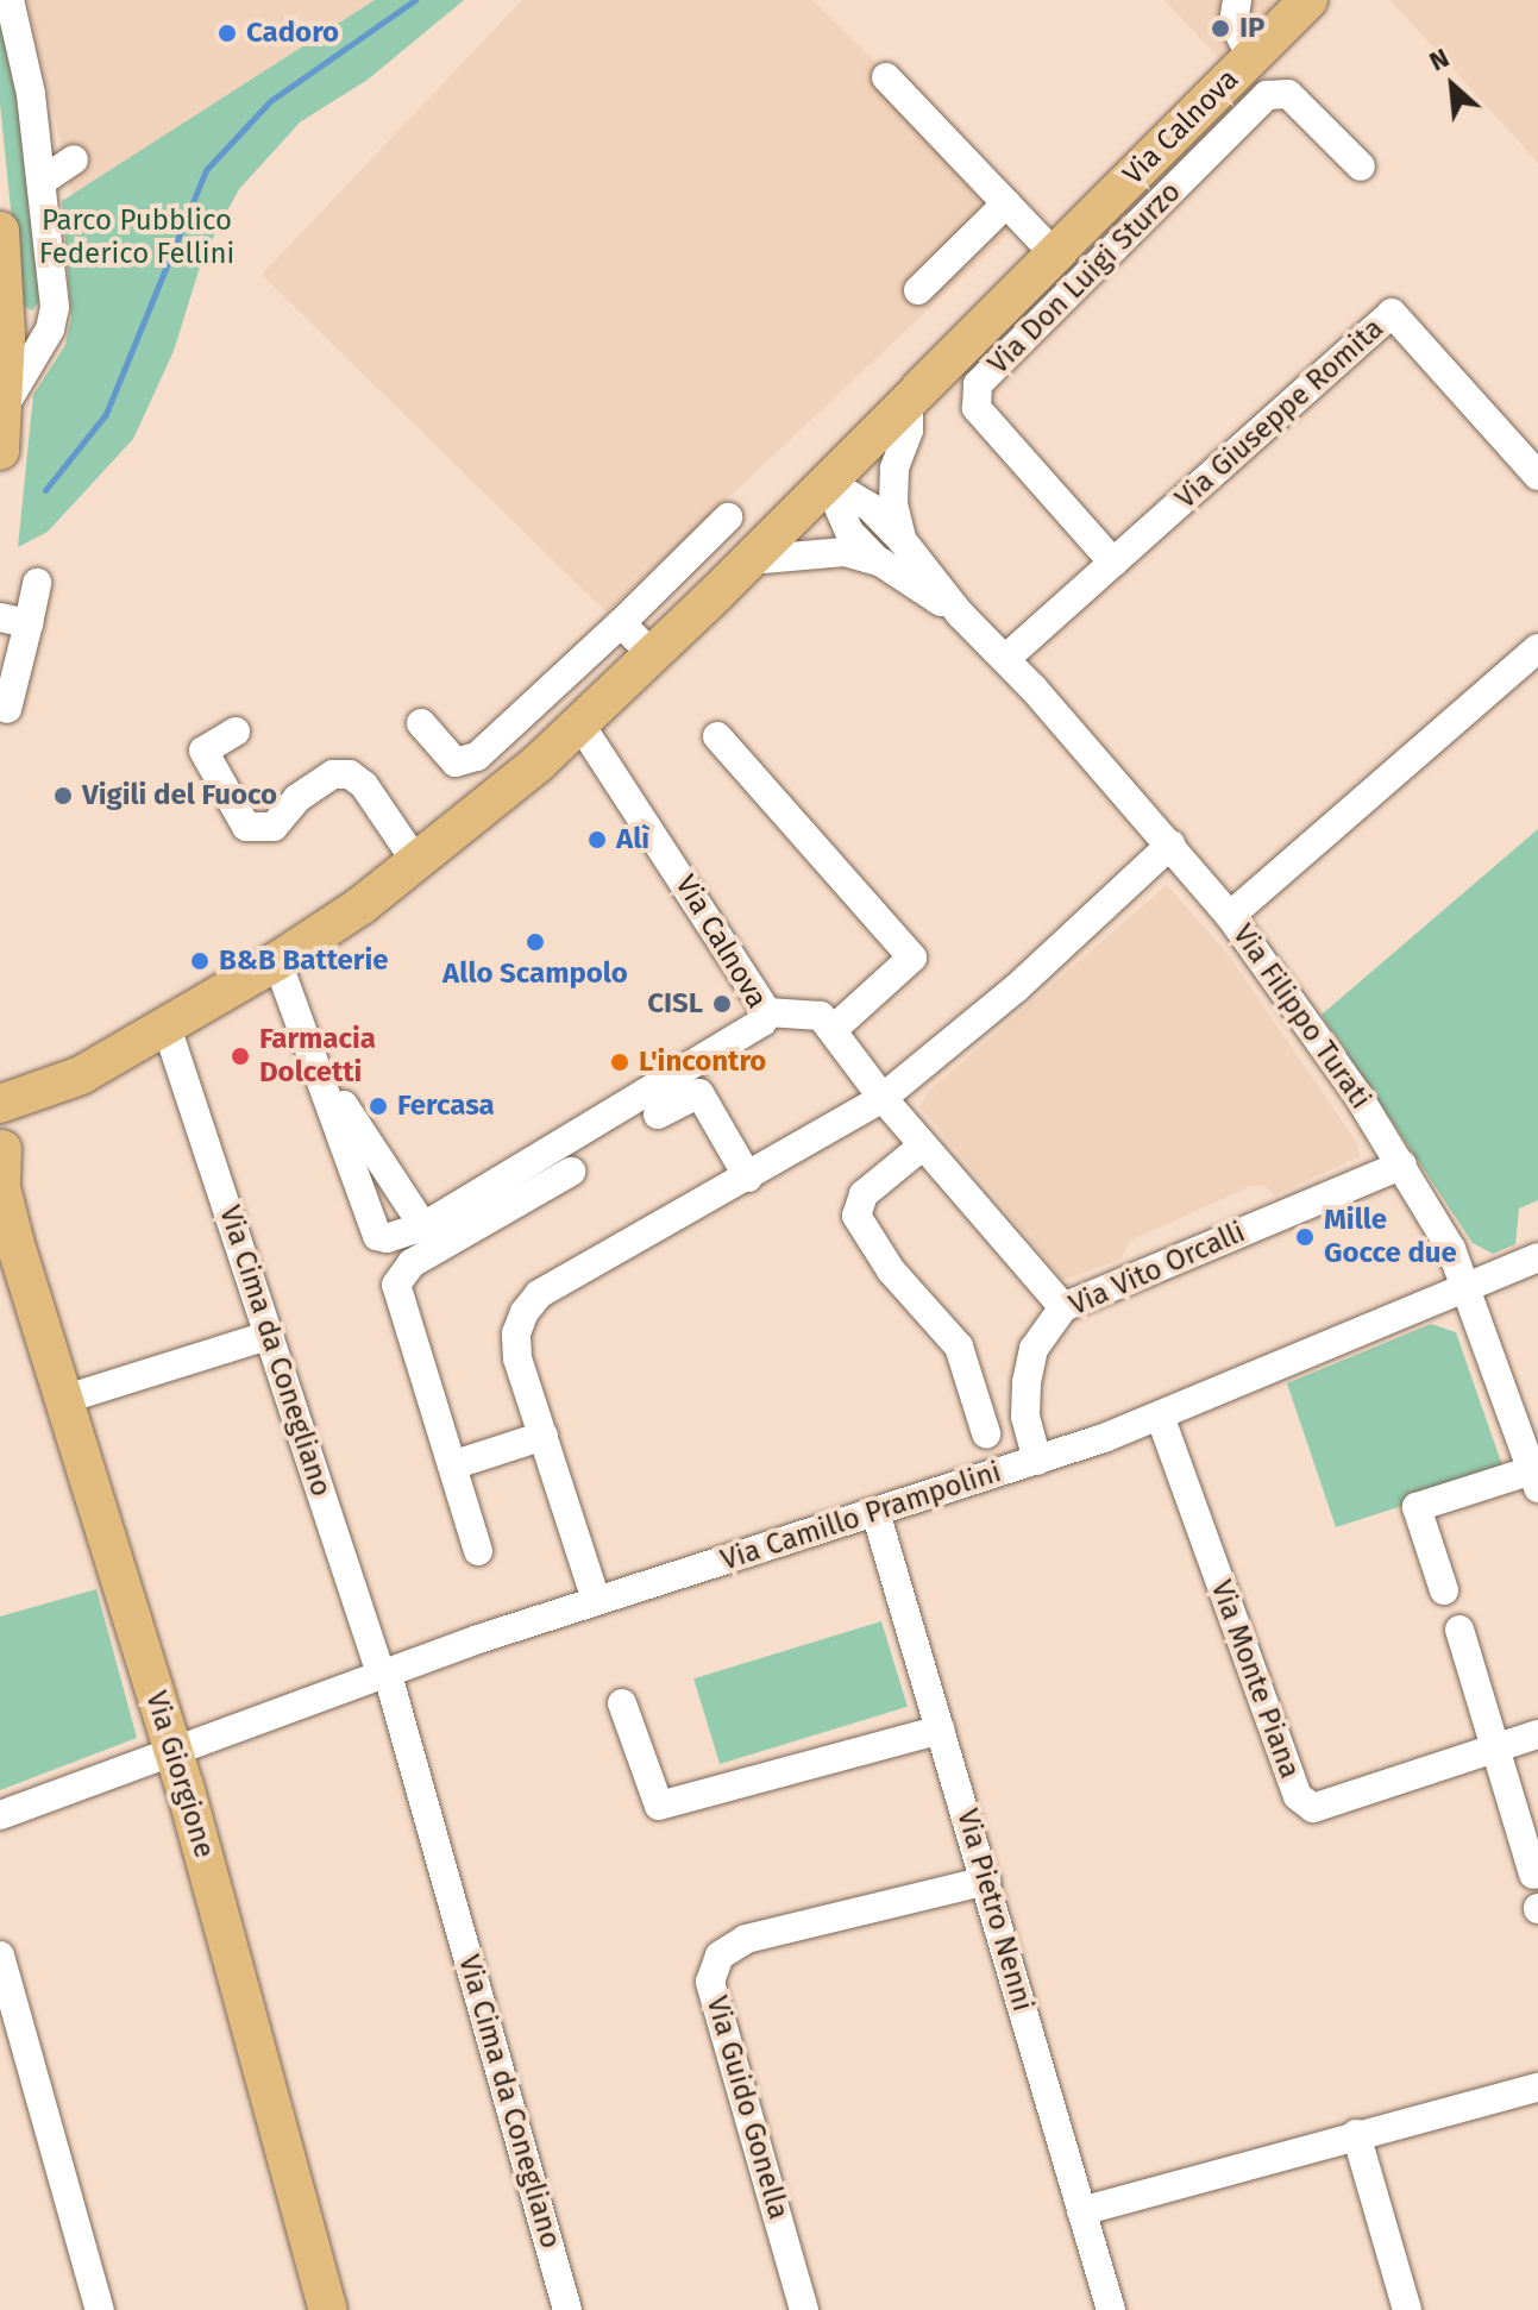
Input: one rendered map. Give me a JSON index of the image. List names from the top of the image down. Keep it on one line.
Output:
{"streets":{"main road":["Via Calnova","Via Giorgione"],"street":["Via Don Luigi Sturzo","Via Giuseppe Romita","Via Filippo Turati","Via Vito Orcalli","Via Cima da Conegliano","Via Camillo Prampolini","Via Monte Piana","Via Pietro Nenni","Via Guido Gonella"]},"crossings":[["Via Calnova","Via Filippo Turati"],["Via Calnova","Via Cima da Conegliano"],["Via Calnova","Via Giorgione"],["Via Don Luigi Sturzo","Via Giuseppe Romita"],["Via Giuseppe Romita","Via Filippo Turati"],["Via Filippo Turati","Via Vito Orcalli"],["Via Filippo Turati","Via Camillo Prampolini"],["Via Vito Orcalli","Via Camillo Prampolini"],["Via Cima da Conegliano","Via Camillo Prampolini"],["Via Camillo Prampolini","Via Monte Piana"],["Via Camillo Prampolini","Via Giorgione"],["Via Camillo Prampolini","Via Pietro Nenni"],["Via Pietro Nenni","Via Guido Gonella"]],"parks":["Parco Pubblico Federico Fellini"],"places":["IP","Cadoro","Vigili del Fuoco","Alì","Allo Scampolo","B&B Batterie","CISL","Farmacia Dolcetti","L'incontro","Fercasa","Mille Gocce due"],"north":"top left"}
